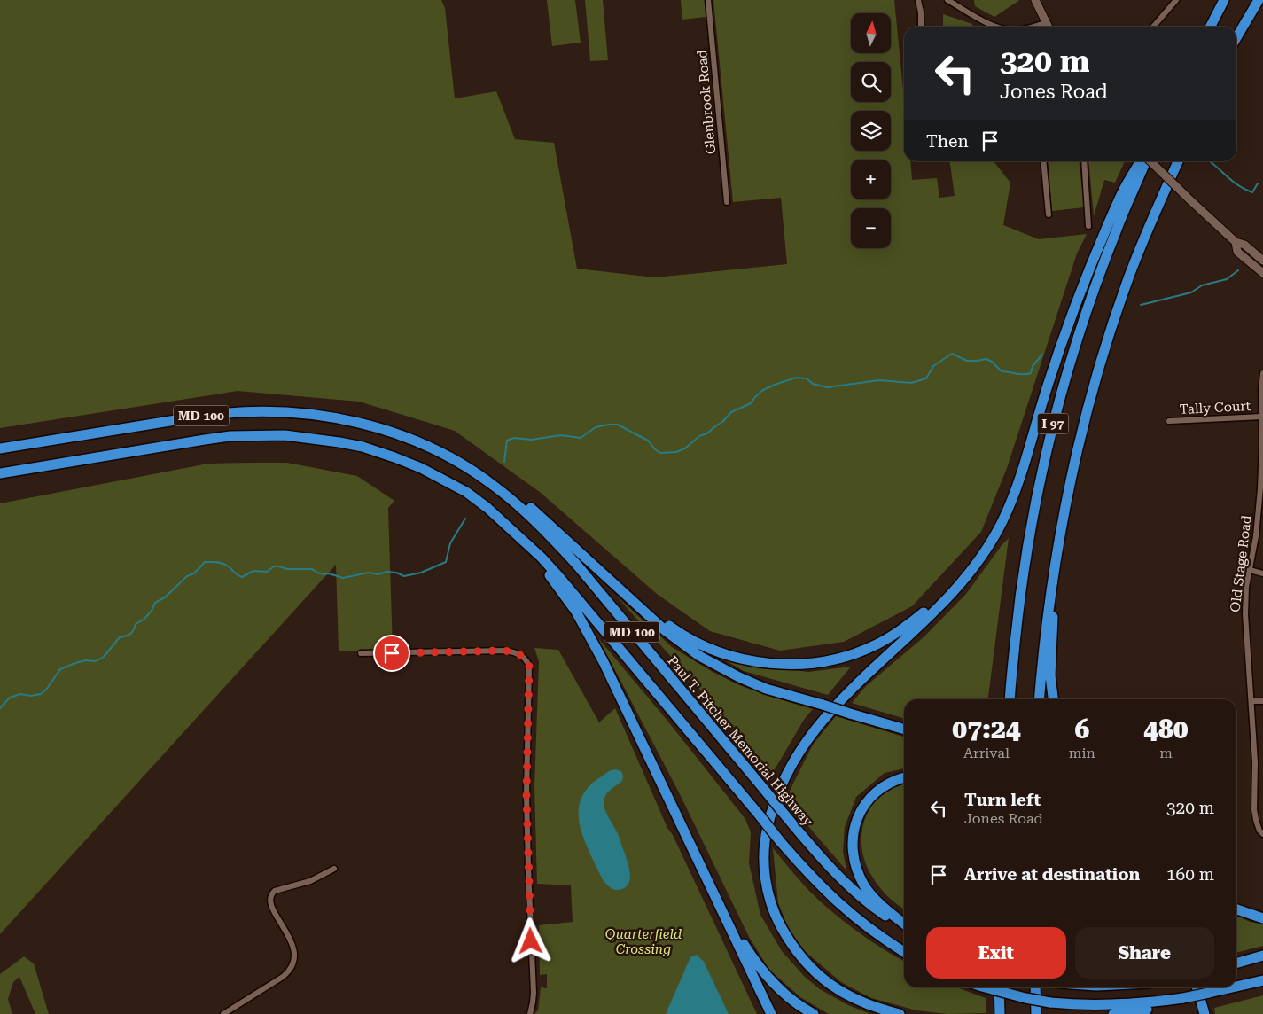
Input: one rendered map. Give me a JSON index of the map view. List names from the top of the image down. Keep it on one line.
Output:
{"streets":{"highway":["MD 100","I 97","Paul T. Pitcher Memorial Highway"],"street":["Glenbrook Road","Tally Court","Old Stage Road"]},"crossings":[["Tally Court","Old Stage Road"]],"parks":["Quarterfield Crossing"],"north":"top","page":{"map_buttons":["+","−"],"turn":["320 m","Jones Road"],"then":"Then","eta":["07:24","Arrival","6","min","480","m"],"list":[{"name":"Turn left","note":"Jones Road","value":"320 m"},{"name":"Arrive at destination","value":"160 m"}],"buttons":["Exit","Share"]}}
